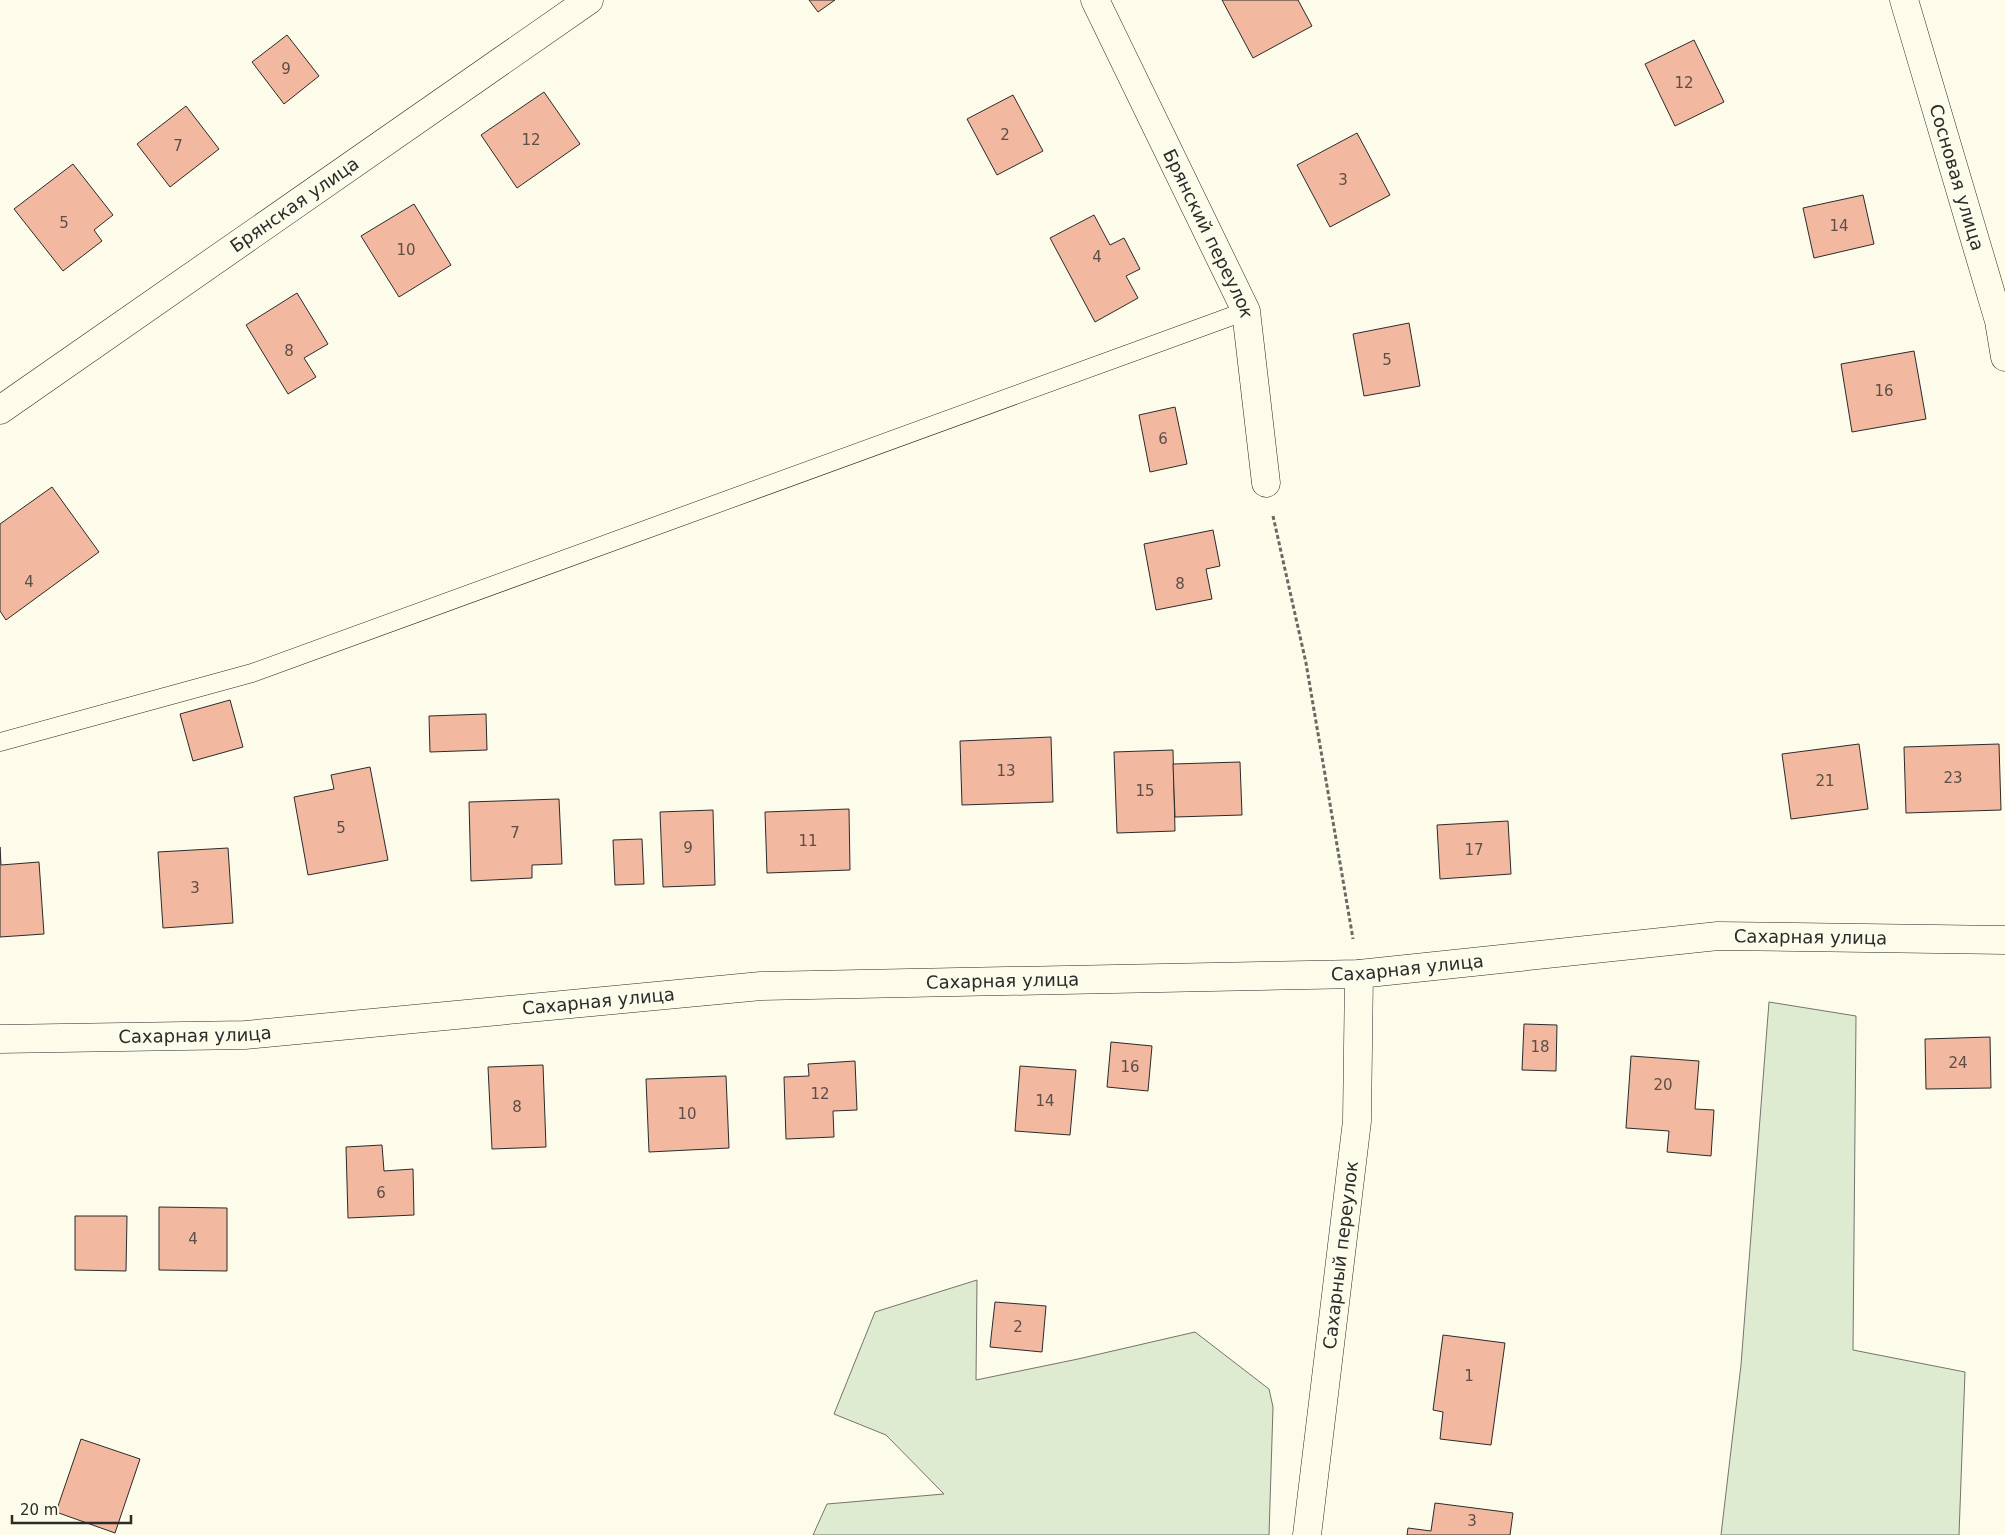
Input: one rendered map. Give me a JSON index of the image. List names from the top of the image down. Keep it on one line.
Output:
{"streets":{"street":["Сосновая улица","Брянская улица","Брянский переулок","Сахарная улица","Сахарный переулок"]},"crossings":[["Сахарная улица","Сахарный переулок"]],"house_numbers":["9","12","2","12","7","3","5","14","10","4","8","5","16","6","4","8","13","23","21","15","5","7","11","9","17","3","18","24","16","20","12","14","8","10","6","4","2","1","3"],"scale_bar":"20 m"}
